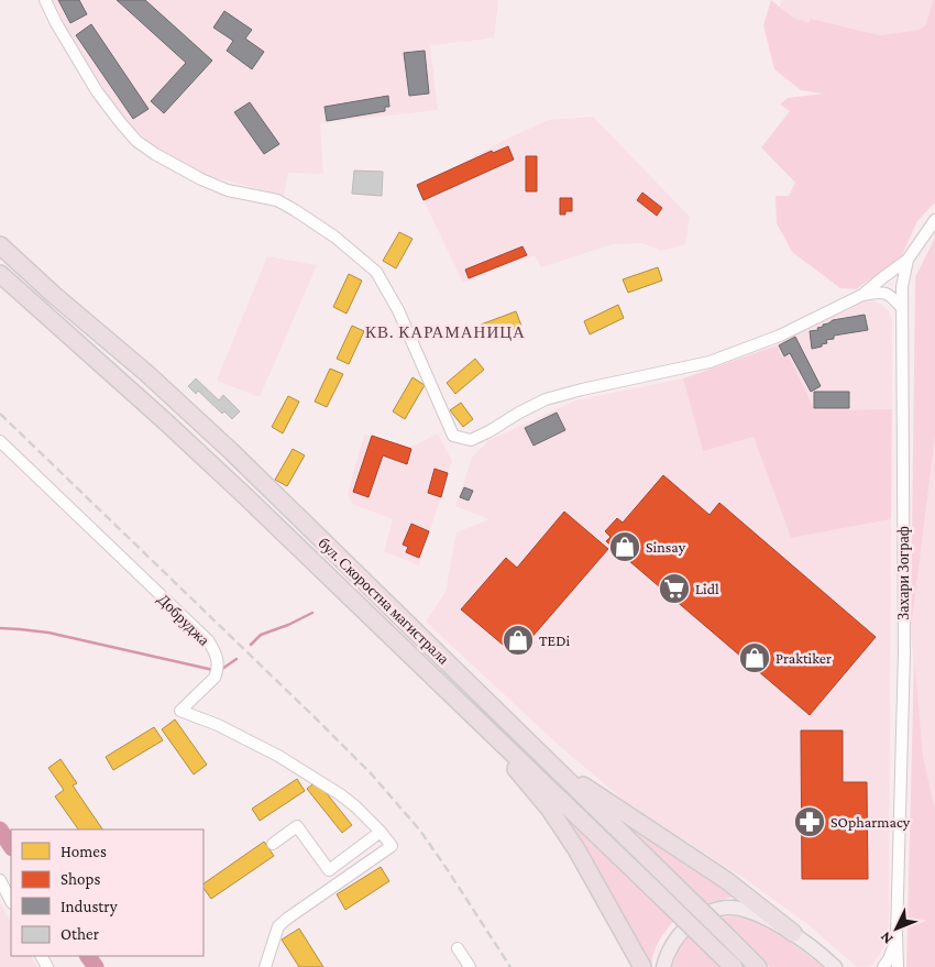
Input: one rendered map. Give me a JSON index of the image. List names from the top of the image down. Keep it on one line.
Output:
{"streets":{"highway":["бул. Скоростна магистрала"],"street":["Захари Зограф","Добруджа"]},"districts":["КВ. КАРАМАНИЦА"],"places":{"shop":["Sinsay","TEDi","Praktiker"],"supermarket":["Lidl"],"pharmacy":["SOpharmacy"]},"legend":["Homes","Shops","Industry","Other"],"north":"bottom left"}
